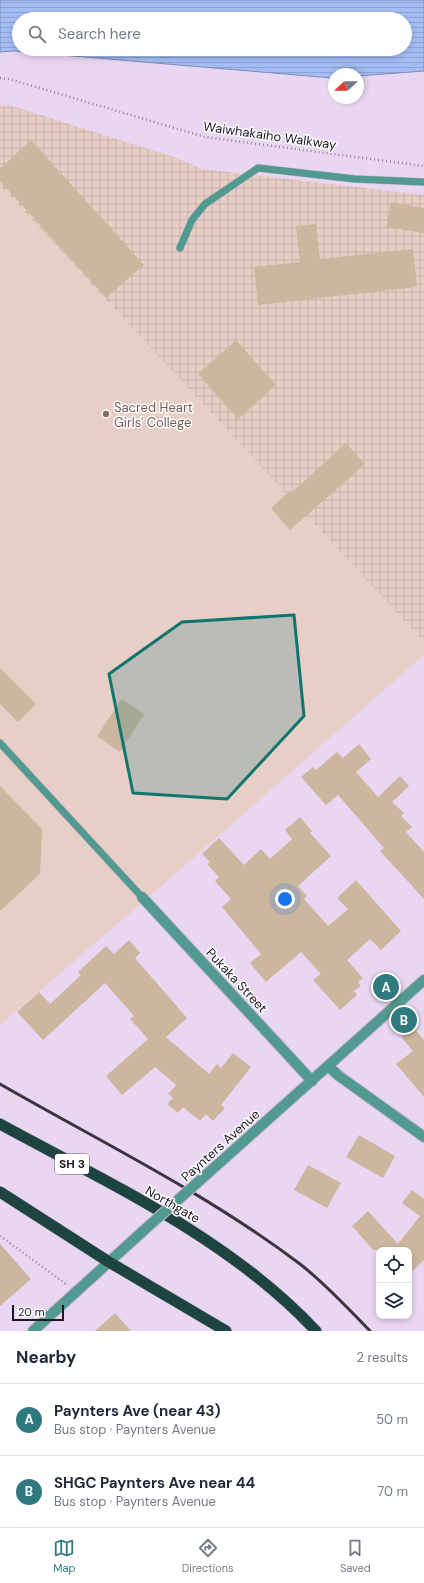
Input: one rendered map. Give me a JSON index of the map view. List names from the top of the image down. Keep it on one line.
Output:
{"streets":{"highway":["SH 3","Northgate"],"street":["Pukaka Street","Paynters Avenue"],"path":["Waiwhakaiho Walkway"]},"crossings":[["Pukaka Street","Paynters Avenue"]],"places":["Sacred Heart Girls' College"],"scale_bar":"20 m","north":"left","page":{"search":"Search here","pins":["A","B"],"scale":"20 m","heading":["Nearby","2 results"],"list":[{"mark":"A","name":"Paynters Ave (near 43)","note":"Bus stop · Paynters Avenue","value":"50 m"},{"mark":"B","name":"SHGC Paynters Ave near 44","note":"Bus stop · Paynters Avenue","value":"70 m"}],"nav":["Map","Directions","Saved"]}}
